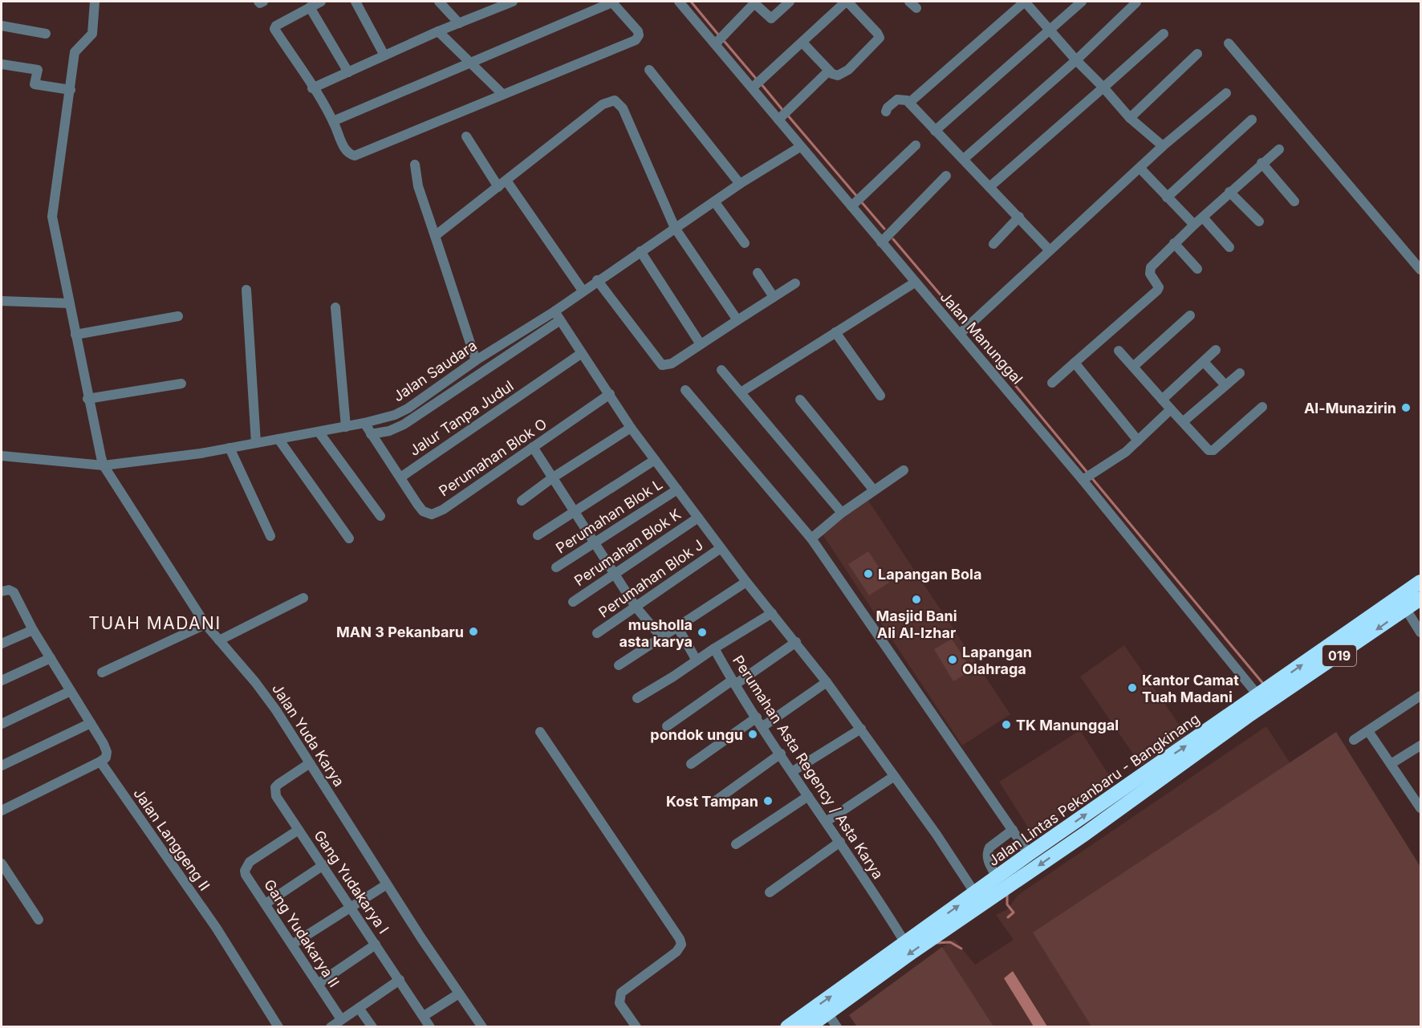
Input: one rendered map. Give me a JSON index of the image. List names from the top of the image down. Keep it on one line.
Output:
{"streets":{"highway":["019","Jalan Lintas Pekanbaru - Bangkinang"],"street":["Jalan Manunggal","Jalan Saudara","Jalur Tanpa Judul","Perumahan Blok O","Perumahan Blok L","Perumahan Blok K","Perumahan Blok J","Jalan Yuda Karya","Perumahan Asta Regency / Asta Karya","Jalan Langgeng II","Gang Yudakarya I","Gang Yudakarya II"]},"crossings":[["Jalan Manunggal","Jalan Saudara"],["Jalan Manunggal","Jalan Lintas Pekanbaru - Bangkinang"],["Jalan Saudara","Jalan Yuda Karya"],["Jalur Tanpa Judul","Perumahan Blok O"],["Jalan Yuda Karya","Gang Yudakarya I"],["Perumahan Asta Regency / Asta Karya","Jalan Lintas Pekanbaru - Bangkinang"],["Gang Yudakarya I","Gang Yudakarya II"]],"districts":["TUAH MADANI"],"places":["Al-Munazirin","Lapangan Bola","Masjid Bani Ali Al-Izhar","MAN 3 Pekanbaru","musholla asta karya","Lapangan Olahraga","Kantor Camat Tuah Madani","TK Manunggal","pondok ungu","Kost Tampan"]}
